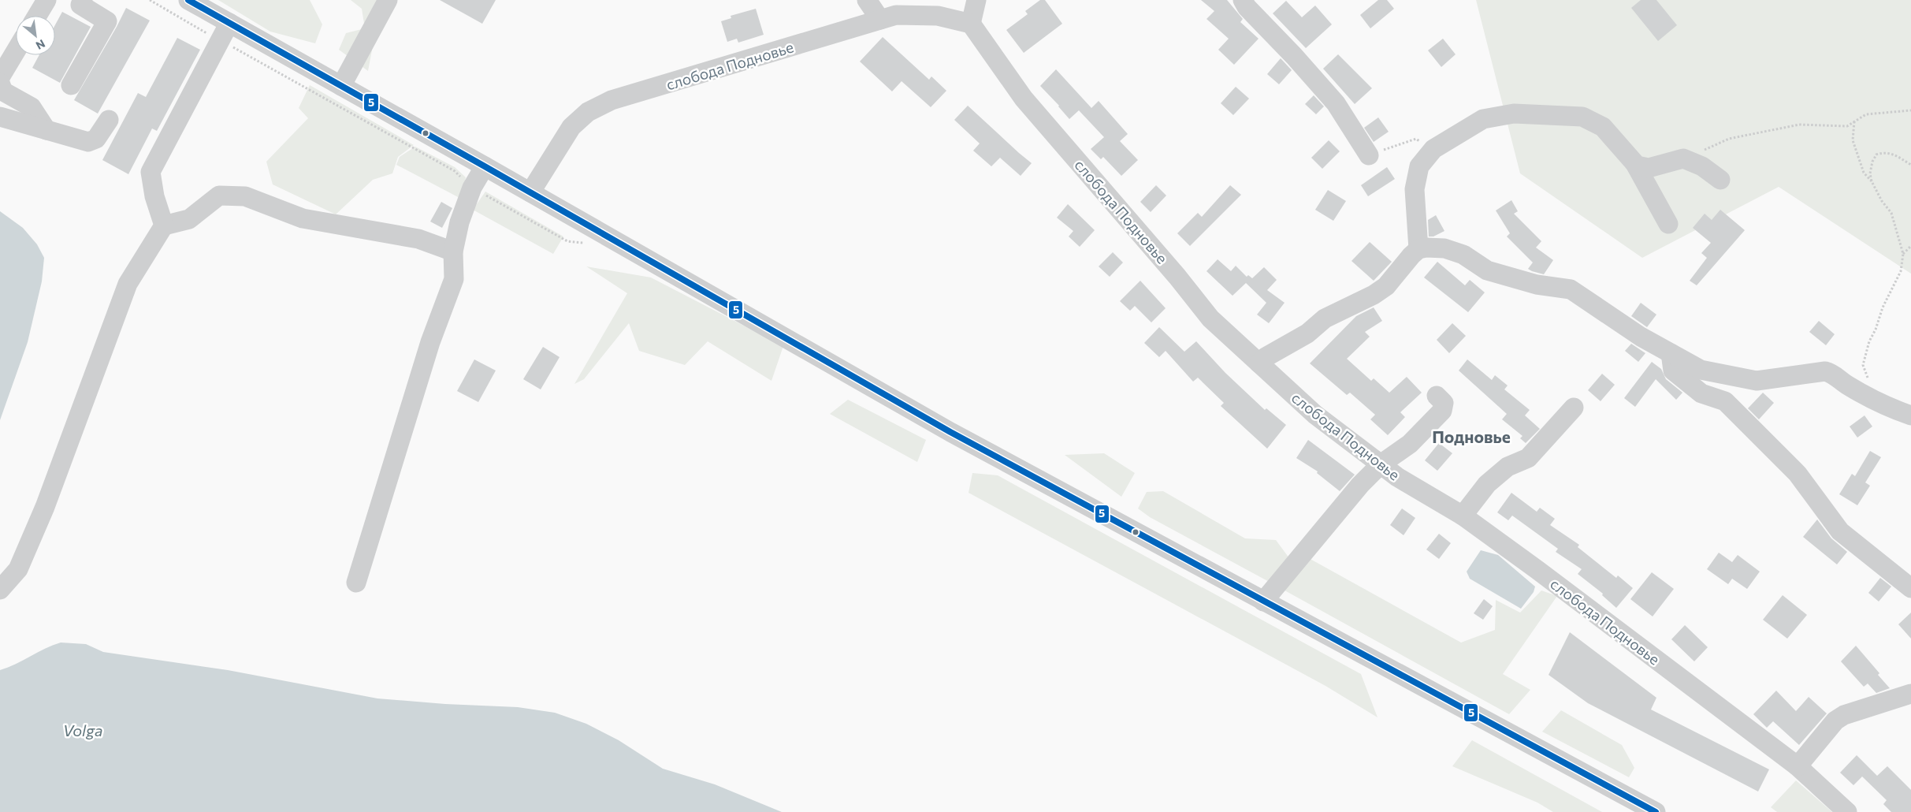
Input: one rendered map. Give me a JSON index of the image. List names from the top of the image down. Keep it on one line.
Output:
{"streets":{"street":["слобода Подновье"]},"districts":["Подновье"],"water":["Volga"],"lines":["transit line 5"],"north":"bottom right"}
